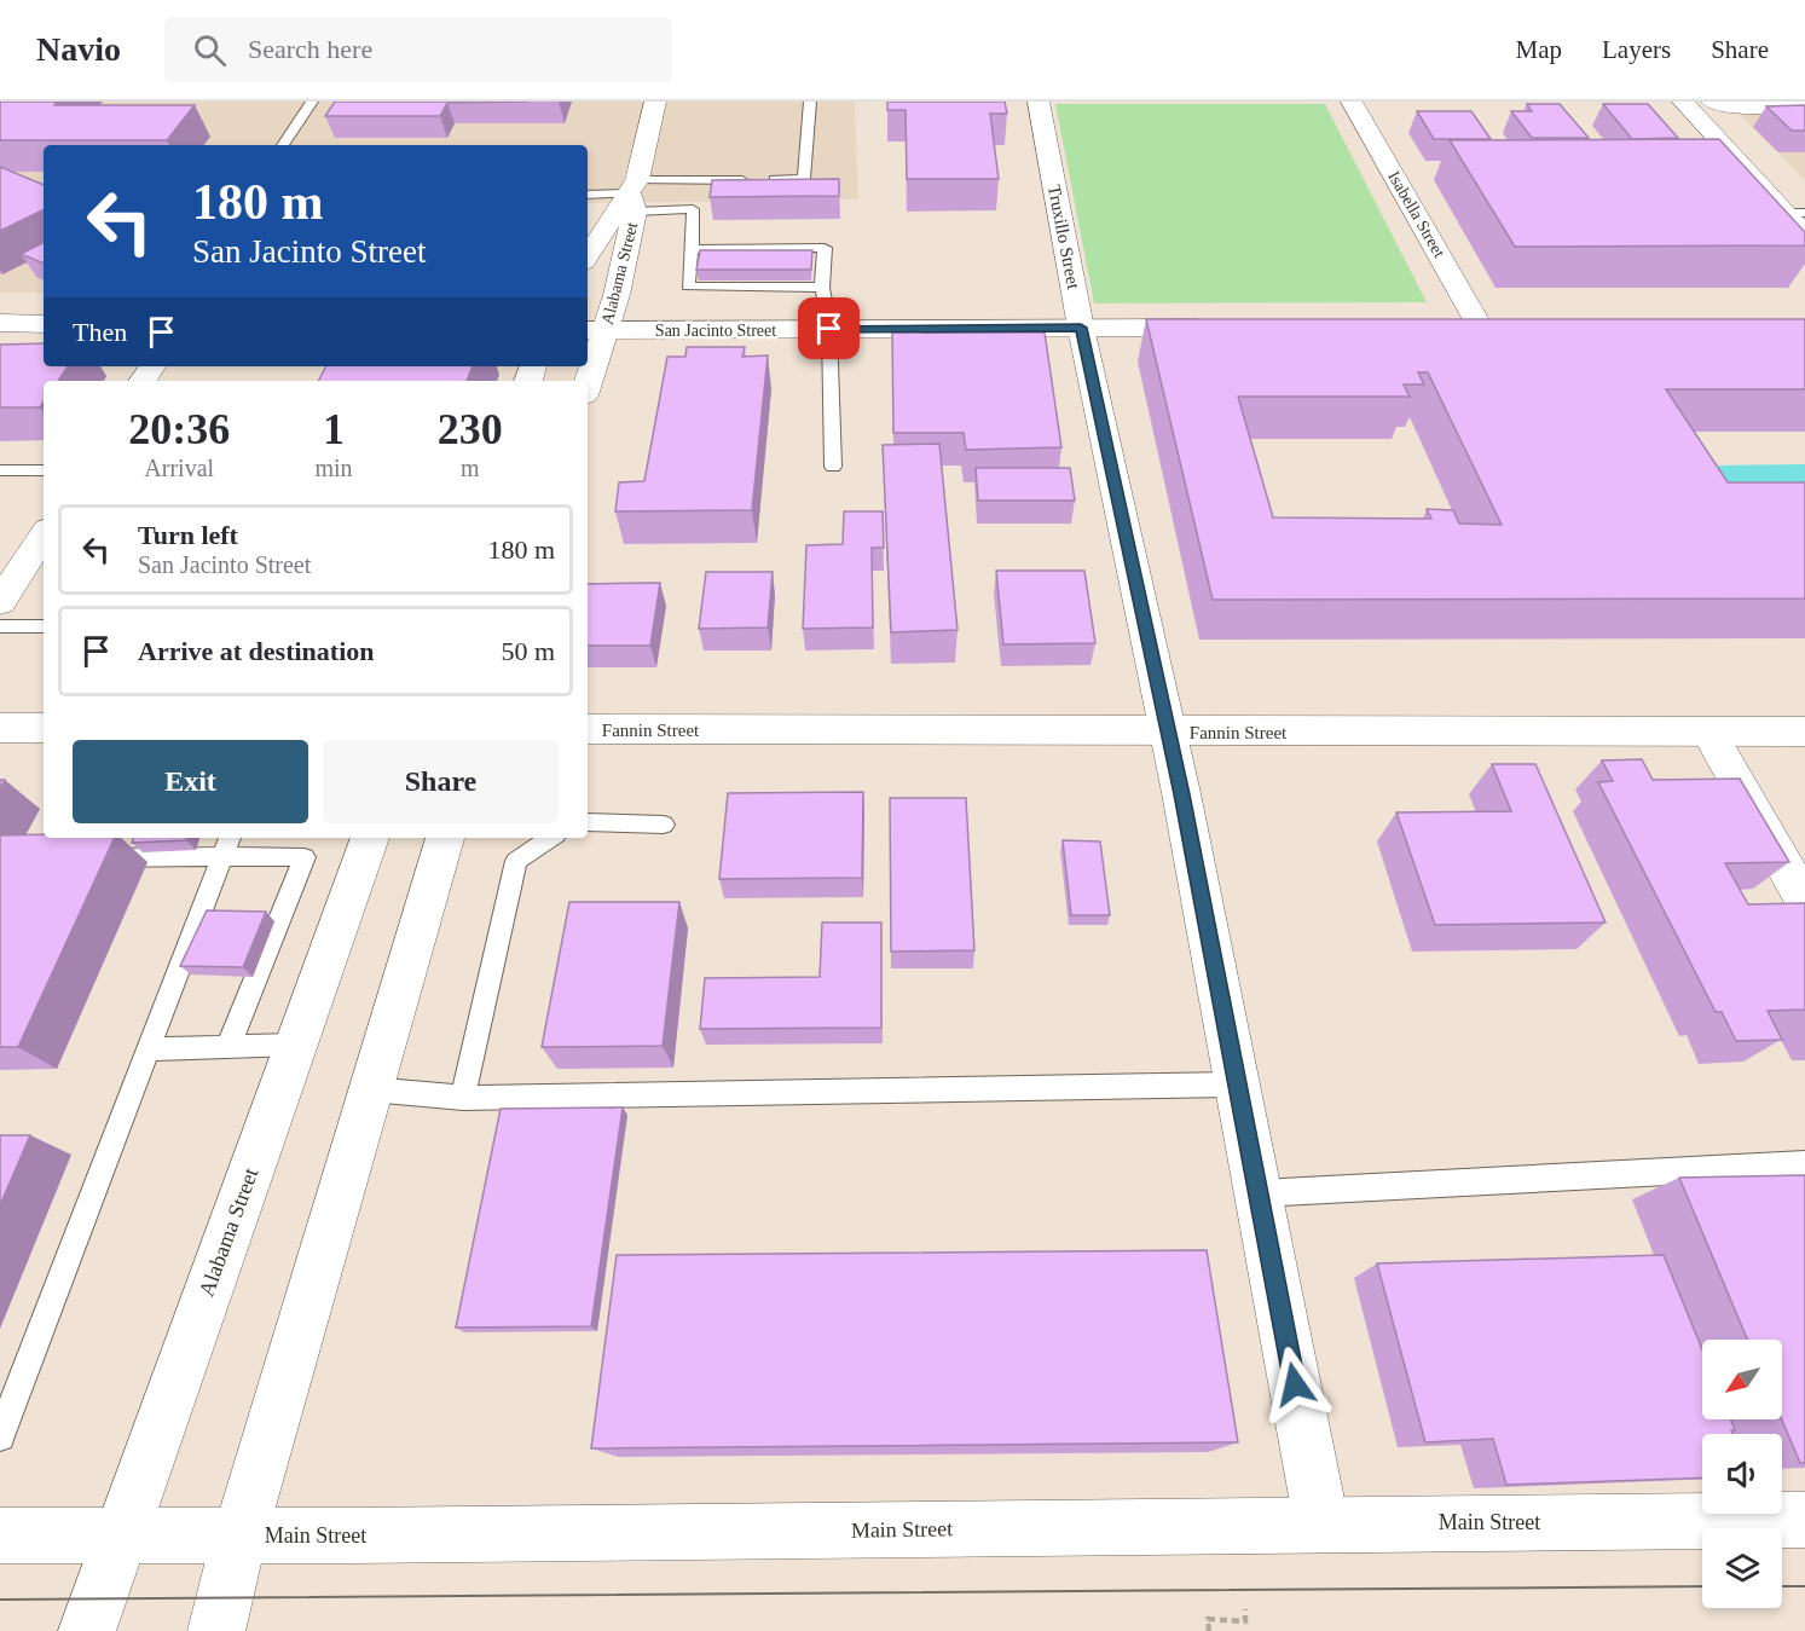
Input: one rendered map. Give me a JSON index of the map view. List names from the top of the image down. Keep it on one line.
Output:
{"streets":{"street":["Isabella Street","Truxillo Street","Alabama Street","San Jacinto Street","Fannin Street","Main Street"]},"crossings":[["Truxillo Street","San Jacinto Street"],["Truxillo Street","Fannin Street"],["Truxillo Street","Main Street"],["Alabama Street","San Jacinto Street"],["Alabama Street","Main Street"]],"north":"bottom left","page":{"header":"Navio","search":"Search here","nav":["Map","Layers","Share"],"turn":["180 m","San Jacinto Street"],"then":"Then","eta":["20:36","Arrival","1","min","230","m"],"list":[{"name":"Turn left","note":"San Jacinto Street","value":"180 m"},{"name":"Arrive at destination","value":"50 m"}],"buttons":["Exit","Share"]}}
